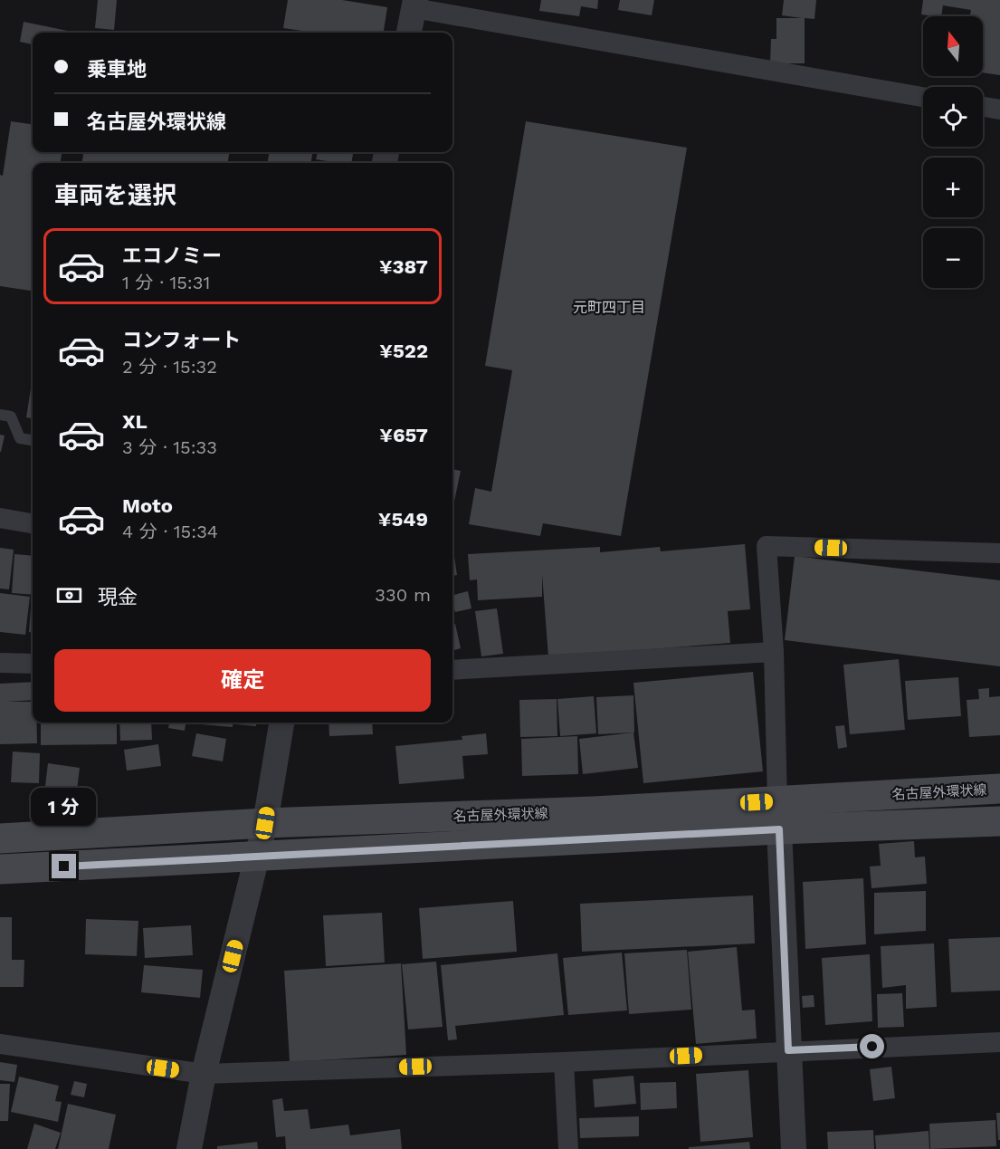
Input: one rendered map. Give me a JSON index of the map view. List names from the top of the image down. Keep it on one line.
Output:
{"streets":{"main road":["名古屋外環状線"]},"districts":["元町四丁目"],"north":"top","page":{"map_buttons":["+","−"],"banner":["乗車地","名古屋外環状線"],"heading":"車両を選択","list":[{"name":"エコノミー","note":"1 分 · 15:31","value":"¥387"},{"name":"コンフォート","note":"2 分 · 15:32","value":"¥522"},{"name":"XL","note":"3 分 · 15:33","value":"¥657"},{"name":"Moto","note":"4 分 · 15:34","value":"¥549"}],"pay":["現金","330 m"],"buttons":"確定","bubble":"1 分"}}
